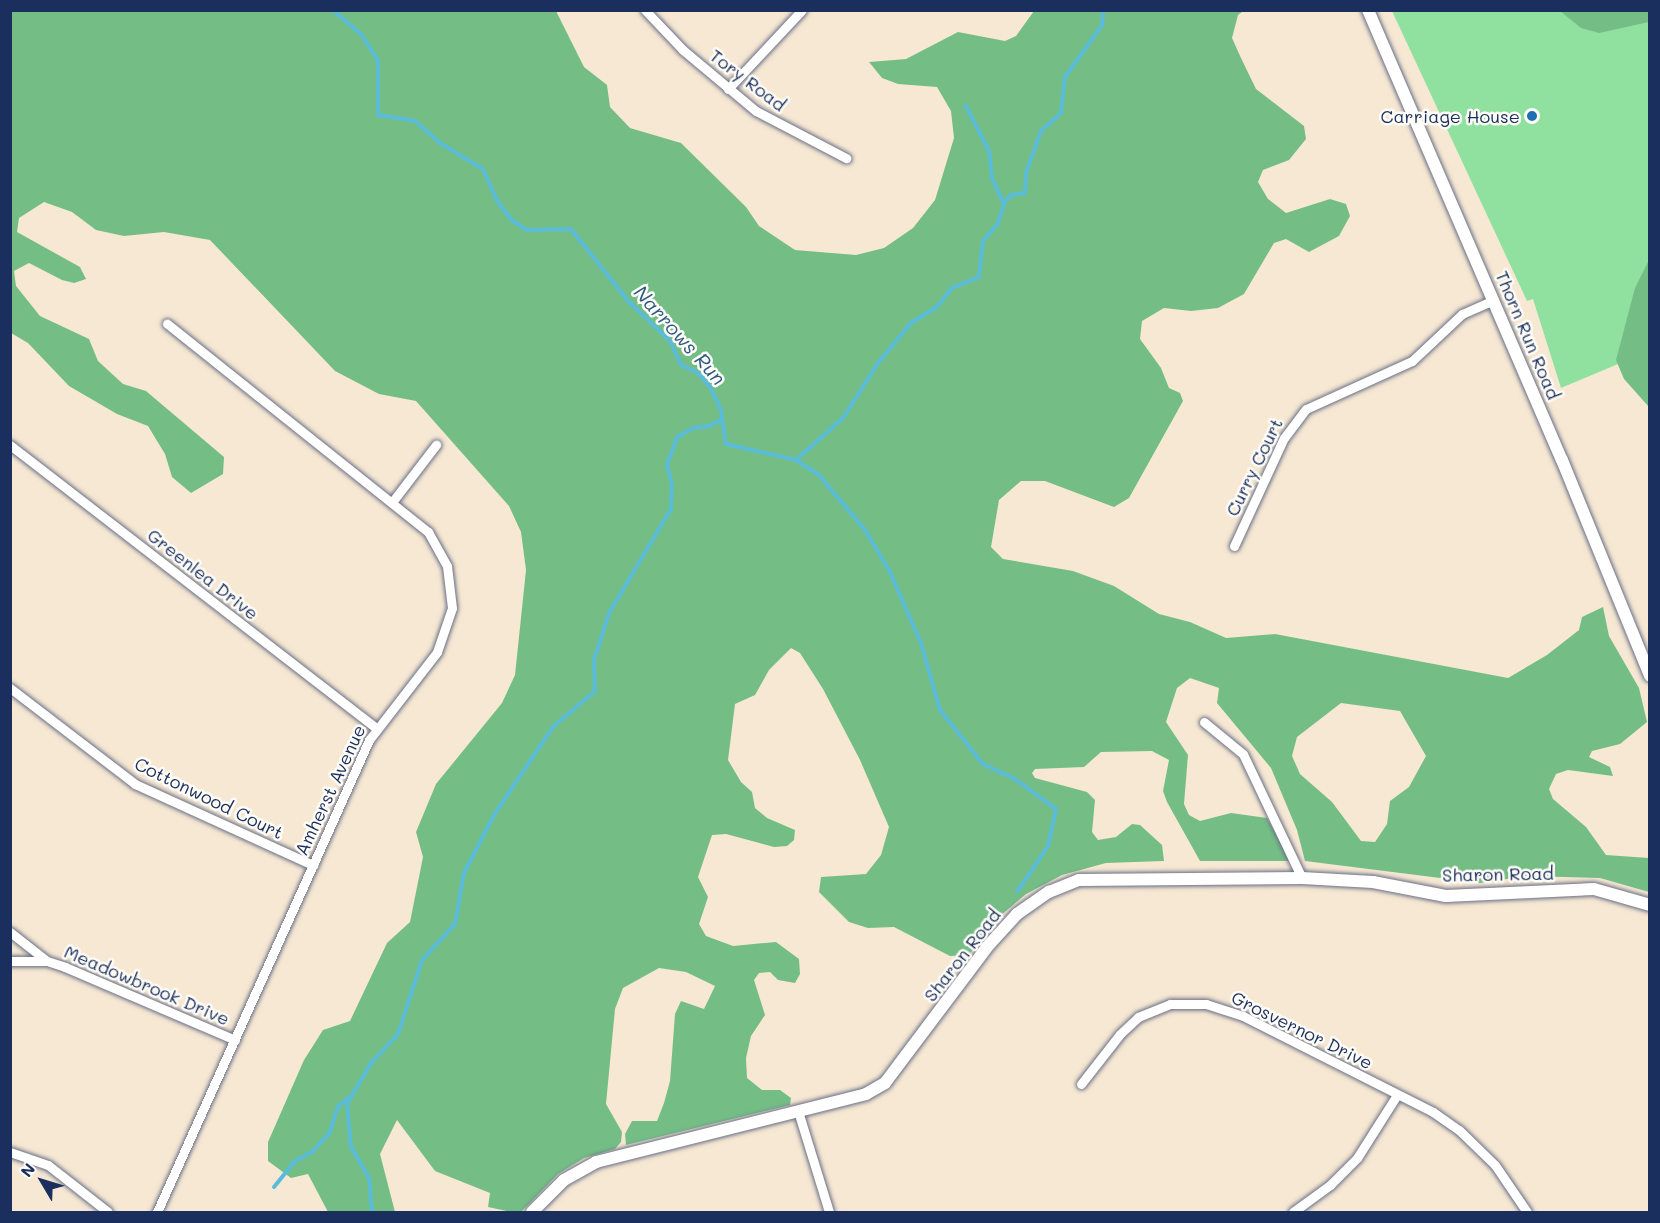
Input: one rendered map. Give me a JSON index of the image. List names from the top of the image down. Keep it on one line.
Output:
{"streets":{"street":["Tory Road","Thorn Run Road","Curry Court","Greenlea Drive","Amherst Avenue","Cottonwood Court","Sharon Road","Meadowbrook Drive","Grosvernor Drive"]},"crossings":[["Thorn Run Road","Curry Court"],["Greenlea Drive","Amherst Avenue"],["Amherst Avenue","Cottonwood Court"],["Amherst Avenue","Meadowbrook Drive"]],"water":["Narrows Run"],"places":["Carriage House"],"north":"top left"}
